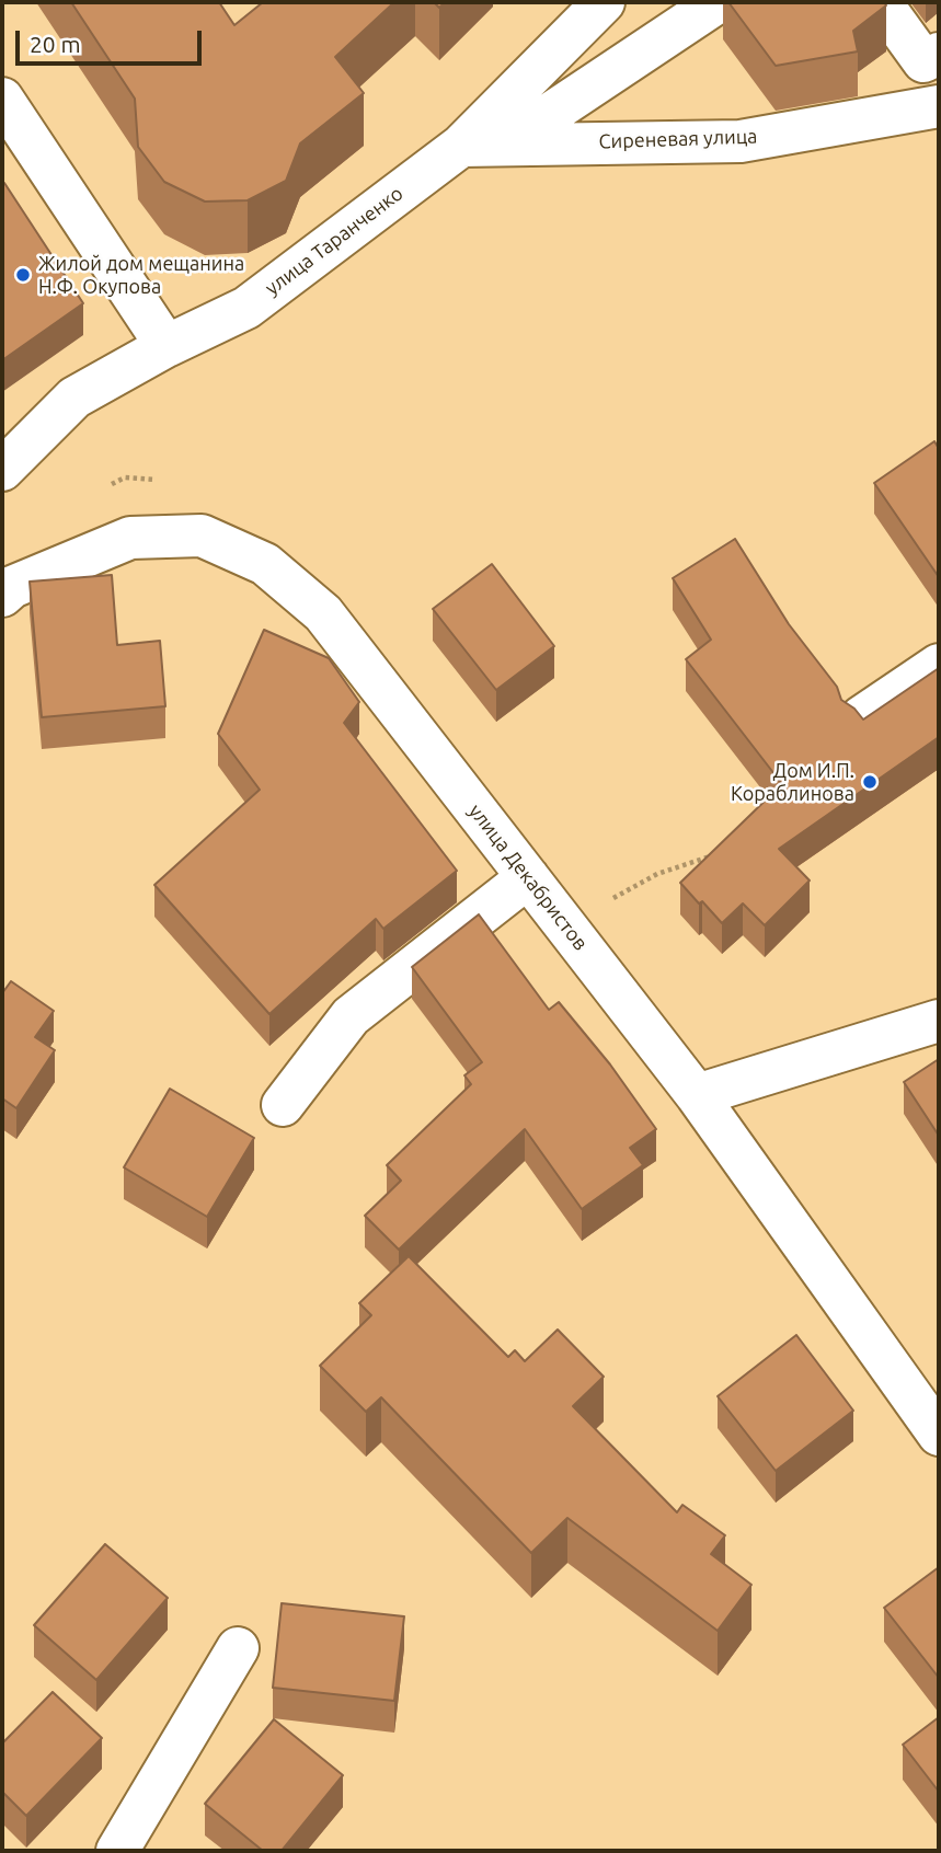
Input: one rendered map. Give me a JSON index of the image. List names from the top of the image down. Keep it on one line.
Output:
{"streets":{"street":["Сиреневая улица","улица Таранченко","улица Декабристов"]},"crossings":[["Сиреневая улица","улица Таранченко"]],"places":["Жилой дом мещанина Н.Ф. Окупова","Дом И.П. Кораблинова"],"scale_bar":"20 m"}
